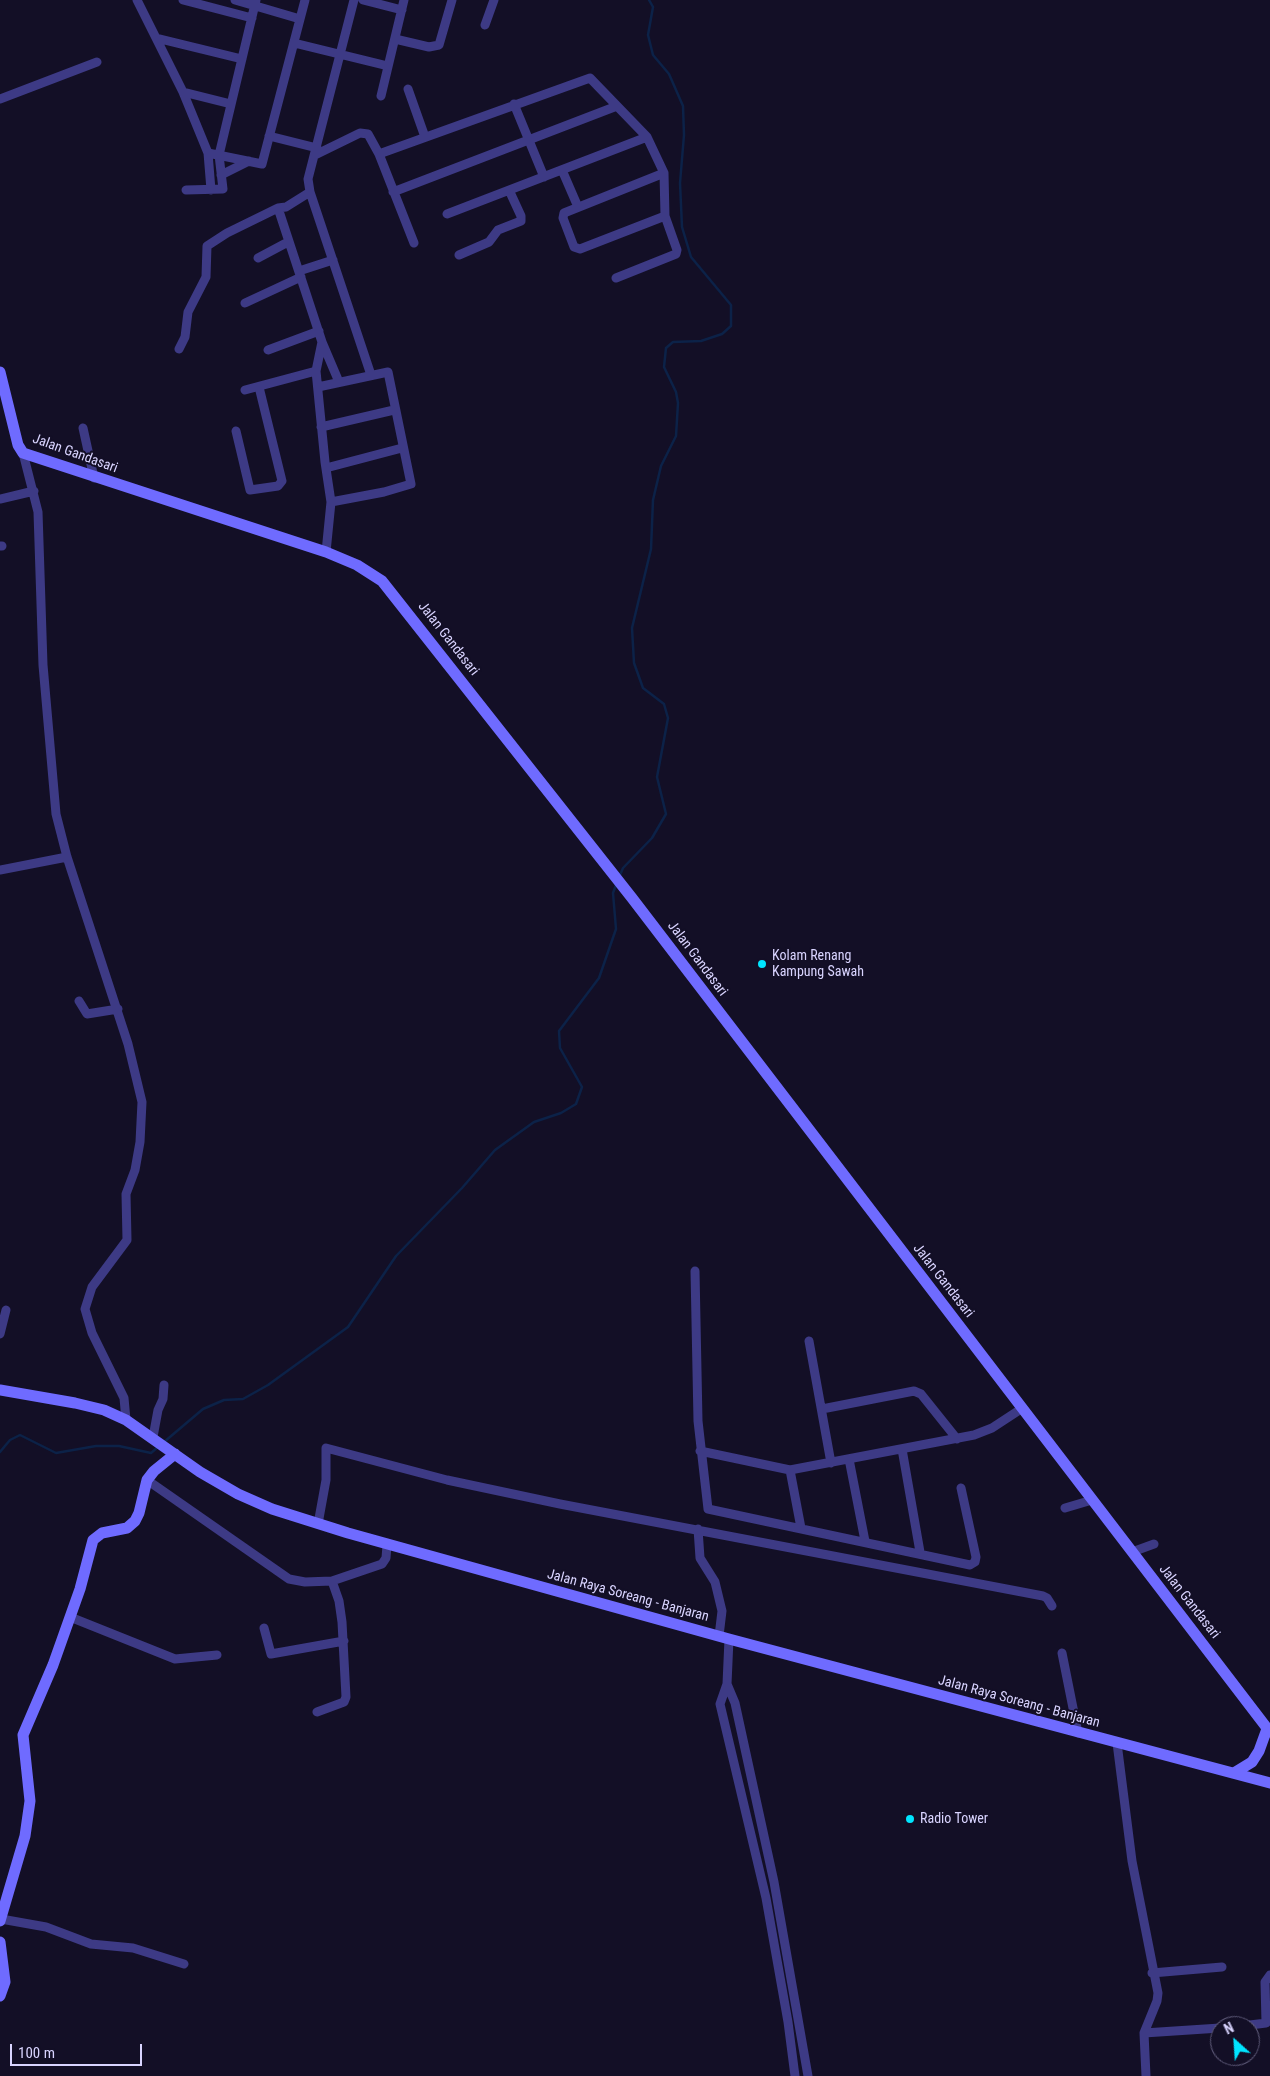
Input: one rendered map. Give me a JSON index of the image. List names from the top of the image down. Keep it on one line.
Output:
{"streets":{"street":["Jalan Gandasari","Jalan Raya Soreang - Banjaran"]},"crossings":[["Jalan Gandasari","Jalan Raya Soreang - Banjaran"]],"places":["Kolam Renang Kampung Sawah","Radio Tower"],"scale_bar":"100 m","north":"top left"}
